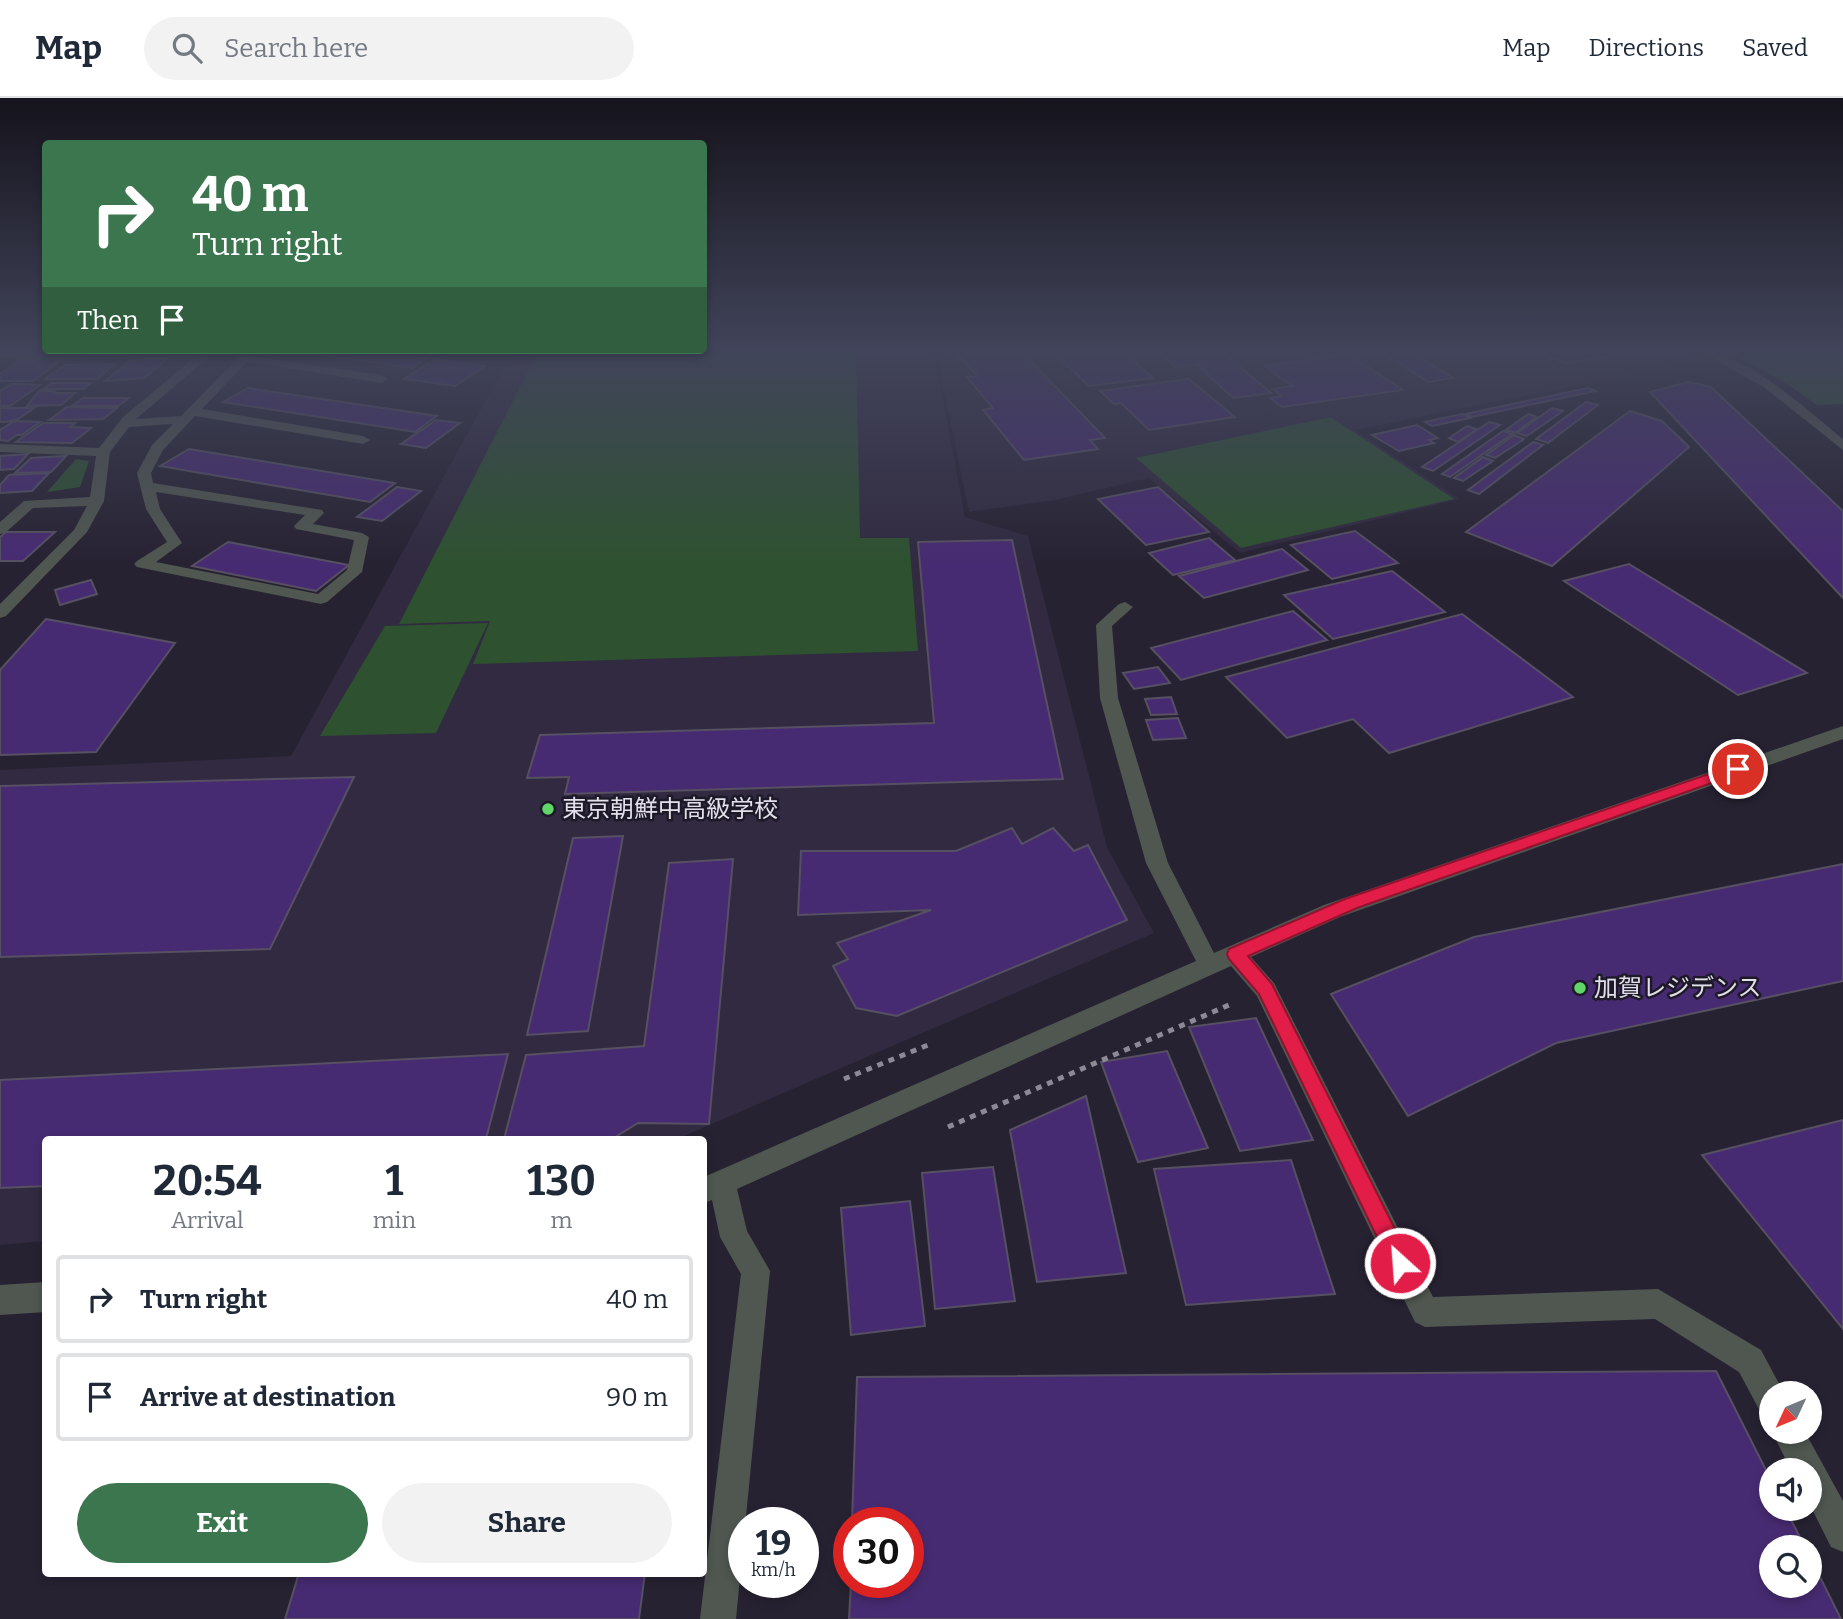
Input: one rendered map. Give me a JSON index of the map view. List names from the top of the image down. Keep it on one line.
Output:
{"places":["東京朝鮮中高級学校","加賀レジデンス"],"north":"bottom left","page":{"header":"Map","search":"Search here","nav":["Map","Directions","Saved"],"turn":["40 m","Turn right"],"then":"Then","eta":["20:54","Arrival","1","min","130","m"],"list":[{"name":"Turn right","value":"40 m"},{"name":"Arrive at destination","value":"90 m"}],"buttons":["Exit","Share"],"speed":"19 km/h","limit":"30"}}
